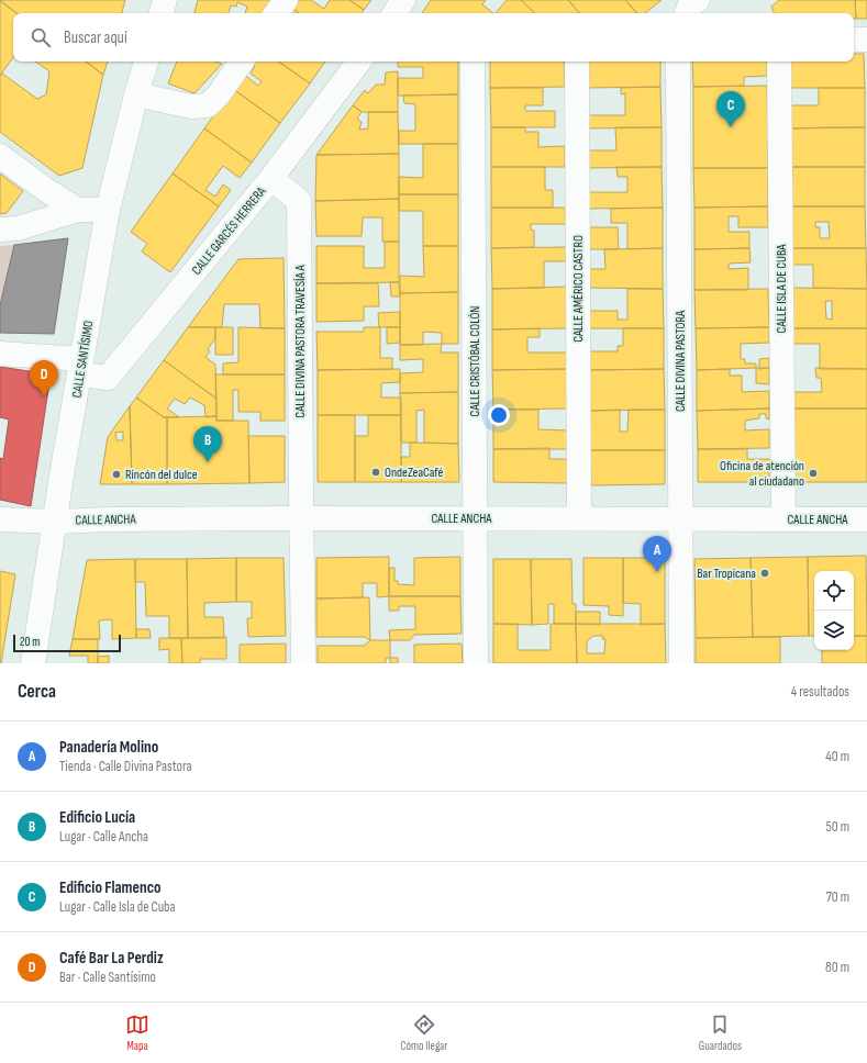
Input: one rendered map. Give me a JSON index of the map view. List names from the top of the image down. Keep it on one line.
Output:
{"streets":{"street":["CALLE GARCÉS HERRERA","CALLE AMÉRICO CASTRO","CALLE ISLA DE CUBA","CALLE DIVINA PASTORA TRAVESÍA A","CALLE SANTÍSIMO","CALLE CRISTÓBAL COLÓN","CALLE DIVINA PASTORA","CALLE ANCHA"]},"crossings":[["CALLE GARCÉS HERRERA","CALLE DIVINA PASTORA TRAVESÍA A"],["CALLE GARCÉS HERRERA","CALLE SANTÍSIMO"],["CALLE AMÉRICO CASTRO","CALLE ANCHA"],["CALLE ISLA DE CUBA","CALLE ANCHA"],["CALLE DIVINA PASTORA TRAVESÍA A","CALLE ANCHA"],["CALLE SANTÍSIMO","CALLE ANCHA"],["CALLE CRISTÓBAL COLÓN","CALLE ANCHA"],["CALLE DIVINA PASTORA","CALLE ANCHA"]],"places":["OndeZeaCafé","Oficina de atención al ciudadano","Rincón del dulce","Bar Tropicana"],"scale_bar":"20 m","page":{"search":"Buscar aquí","pins":["C","D","B","A"],"scale":"20 m","heading":["Cerca","4 resultados"],"list":[{"mark":"A","name":"Panadería Molino","note":"Tienda · Calle Divina Pastora","value":"40 m"},{"mark":"B","name":"Edificio Lucía","note":"Lugar · Calle Ancha","value":"50 m"},{"mark":"C","name":"Edificio Flamenco","note":"Lugar · Calle Isla de Cuba","value":"70 m"},{"mark":"D","name":"Café Bar La Perdiz","note":"Bar · Calle Santísimo","value":"80 m"}],"nav":["Mapa","Cómo llegar","Guardados"]}}
